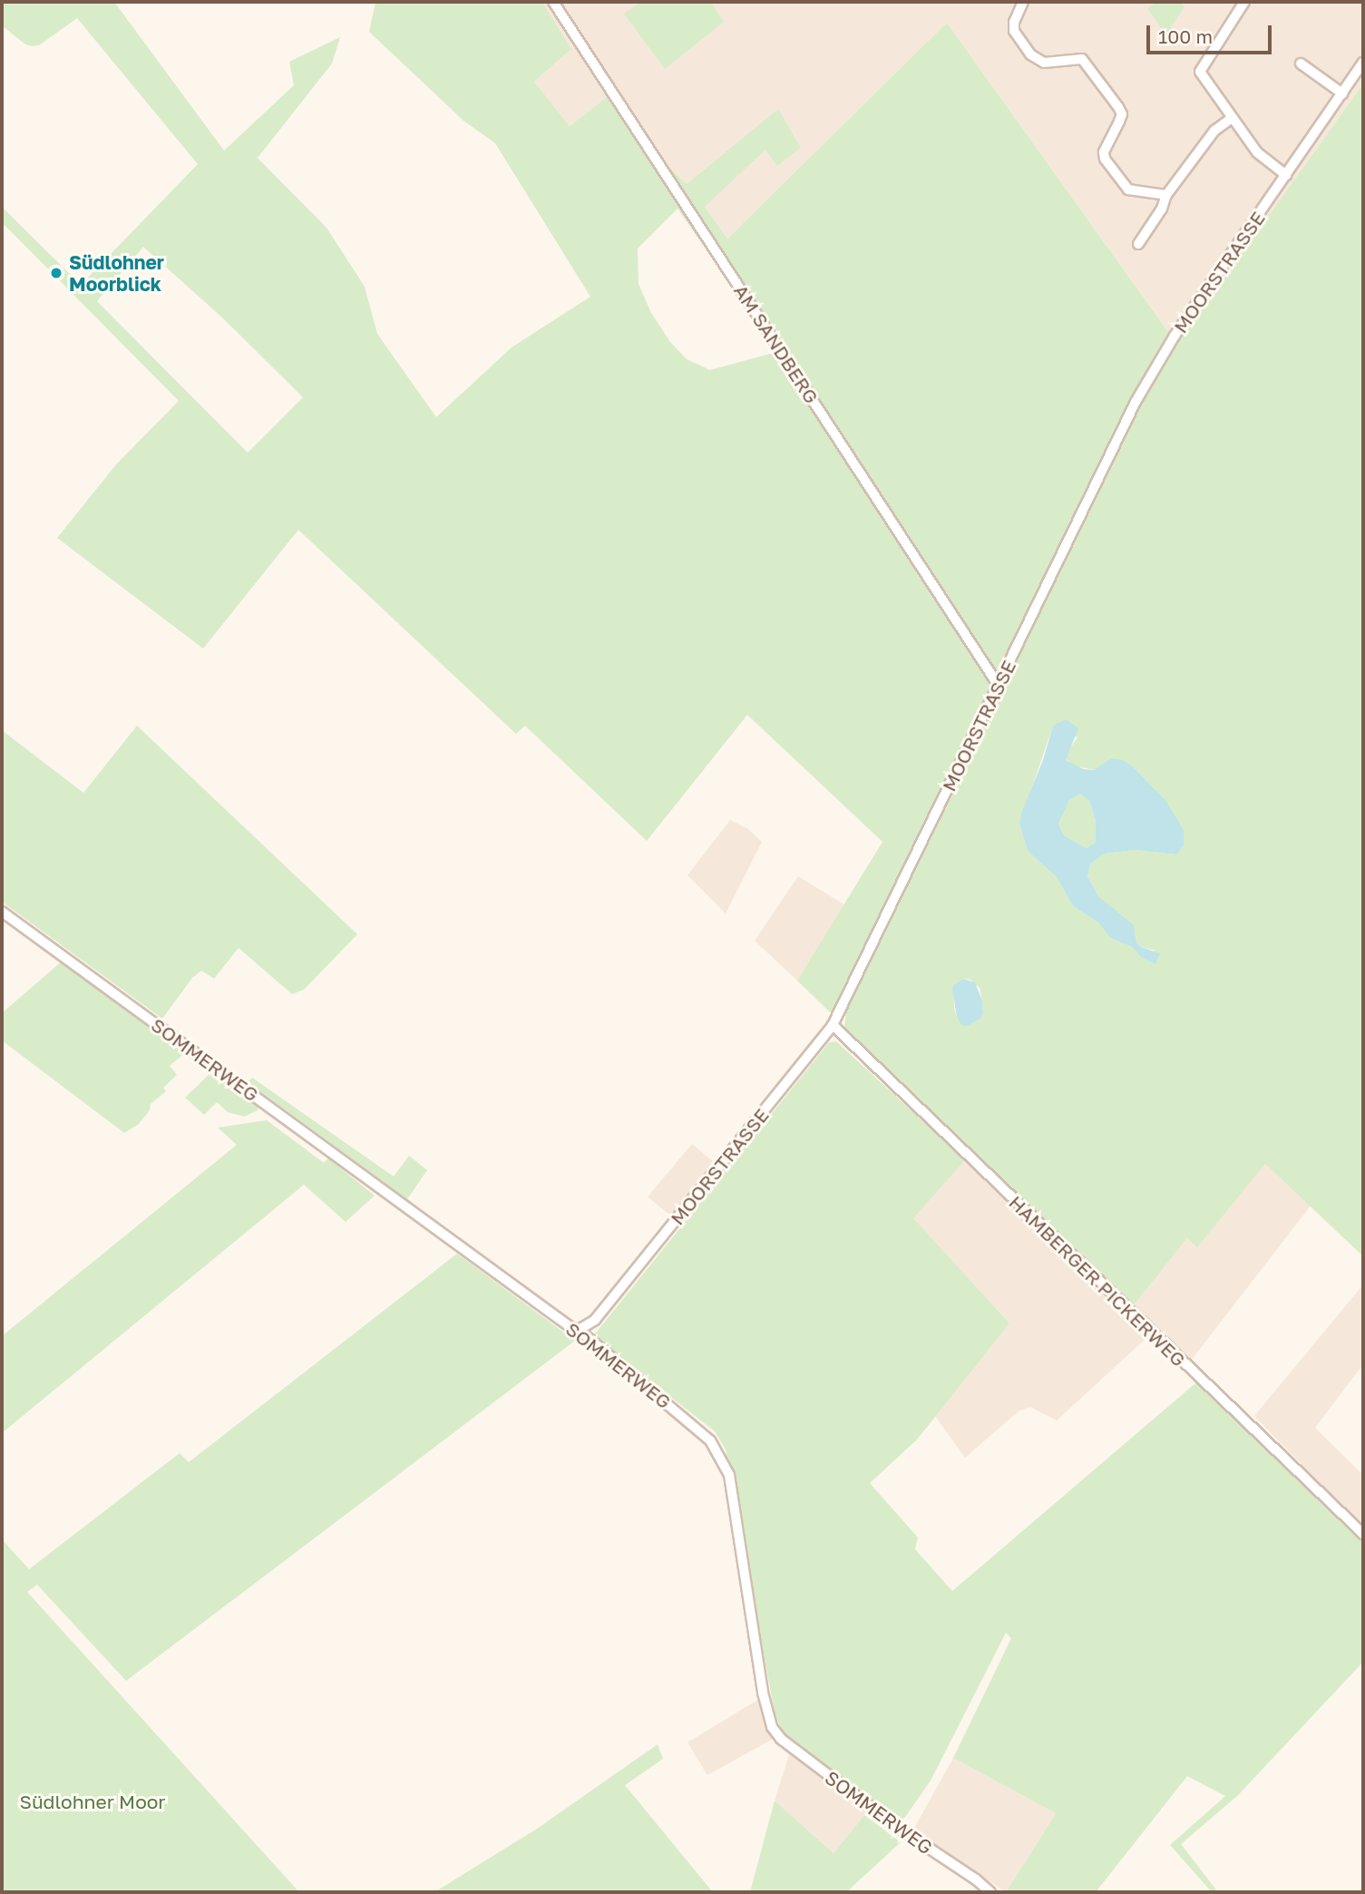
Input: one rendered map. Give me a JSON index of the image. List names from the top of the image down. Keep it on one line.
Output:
{"streets":{"street":["MOORSTRASSE","AM SANDBERG","SOMMERWEG","HAMBERGER PICKERWEG"]},"crossings":[["MOORSTRASSE","AM SANDBERG"],["MOORSTRASSE","SOMMERWEG"],["MOORSTRASSE","HAMBERGER PICKERWEG"]],"parks":["Südlohner Moor"],"places":["Südlohner Moorblick"],"scale_bar":"100 m"}
